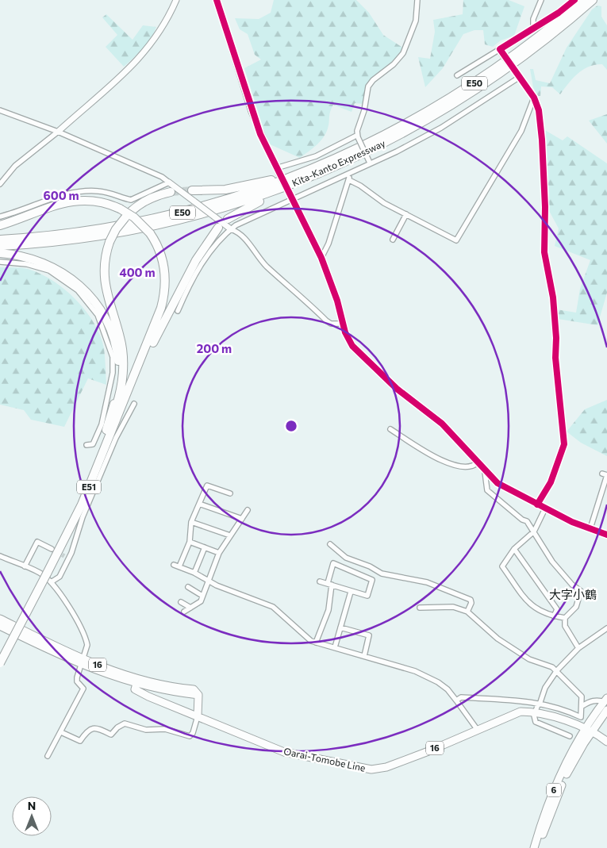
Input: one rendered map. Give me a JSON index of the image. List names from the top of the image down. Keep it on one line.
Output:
{"streets":{"highway":["E50","Kita-Kanto Expressway","E51"],"main road":["16","Oarai-Tomobe Line","6"]},"crossings":[["16","Oarai-Tomobe Line"],["Oarai-Tomobe Line","6"]],"districts":["大字小鶴"],"north":"top","rings":["600 m","400 m","200 m"]}
